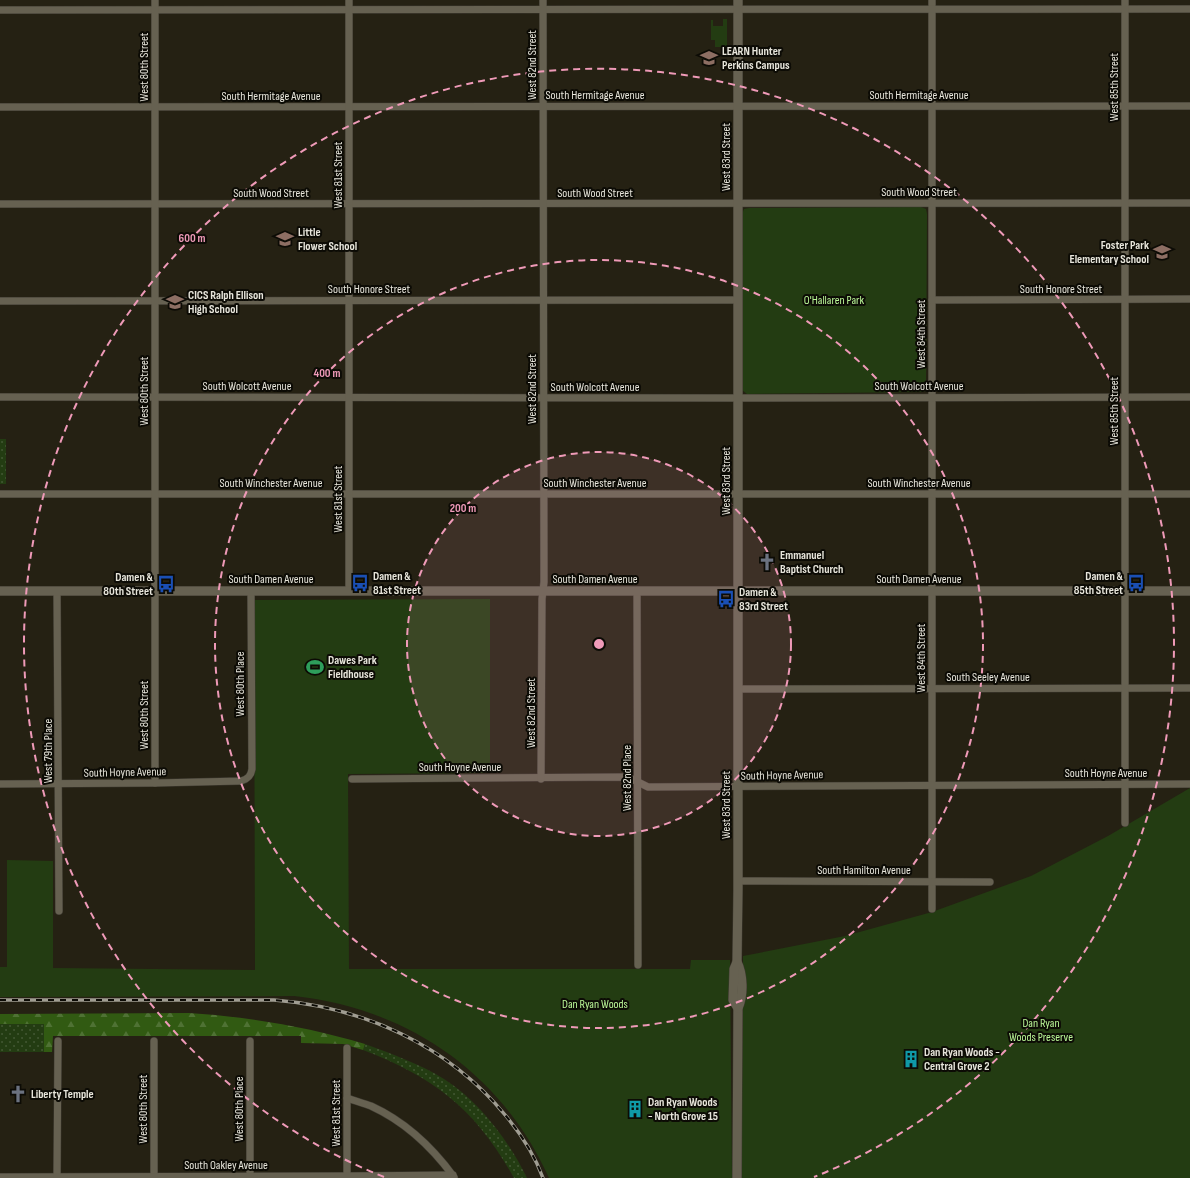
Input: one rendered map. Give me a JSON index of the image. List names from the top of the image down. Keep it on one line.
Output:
{"streets":{"street":["West 82nd Street","West 80th Street","West 85th Street","South Hermitage Avenue","West 83rd Street","West 81st Street","South Wood Street","South Honore Street","West 84th Street","South Wolcott Avenue","South Winchester Avenue","South Damen Avenue","South Seeley Avenue","West 80th Place","West 79th Place","South Hoyne Avenue","West 82nd Place","South Hamilton Avenue","South Oakley Avenue"]},"crossings":[["West 82nd Street","South Hermitage Avenue"],["West 82nd Street","South Wood Street"],["West 82nd Street","South Honore Street"],["West 82nd Street","South Wolcott Avenue"],["West 82nd Street","South Winchester Avenue"],["West 82nd Street","South Damen Avenue"],["West 82nd Street","South Hoyne Avenue"],["West 80th Street","South Hermitage Avenue"],["West 80th Street","South Wood Street"],["West 80th Street","South Honore Street"],["West 80th Street","South Wolcott Avenue"],["West 80th Street","South Winchester Avenue"],["West 80th Street","South Damen Avenue"],["West 80th Street","South Hoyne Avenue"],["West 80th Street","South Oakley Avenue"],["West 85th Street","South Hermitage Avenue"],["West 85th Street","South Wood Street"],["West 85th Street","South Honore Street"],["West 85th Street","South Wolcott Avenue"],["West 85th Street","South Winchester Avenue"],["West 85th Street","South Damen Avenue"],["West 85th Street","South Seeley Avenue"],["West 85th Street","South Hoyne Avenue"],["South Hermitage Avenue","West 83rd Street"],["South Hermitage Avenue","West 81st Street"],["South Hermitage Avenue","West 84th Street"],["West 83rd Street","South Wood Street"],["West 83rd Street","South Honore Street"],["West 83rd Street","South Wolcott Avenue"],["West 83rd Street","South Winchester Avenue"],["West 83rd Street","South Damen Avenue"],["West 83rd Street","South Seeley Avenue"],["West 83rd Street","South Hoyne Avenue"],["West 83rd Street","South Hamilton Avenue"],["West 81st Street","South Wood Street"],["West 81st Street","South Honore Street"],["West 81st Street","South Wolcott Avenue"],["West 81st Street","South Winchester Avenue"],["West 81st Street","South Damen Avenue"],["West 81st Street","South Oakley Avenue"],["South Wood Street","West 84th Street"],["South Honore Street","West 84th Street"],["West 84th Street","South Wolcott Avenue"],["West 84th Street","South Winchester Avenue"],["West 84th Street","South Damen Avenue"],["West 84th Street","South Seeley Avenue"],["West 84th Street","South Hoyne Avenue"],["West 84th Street","South Hamilton Avenue"],["South Damen Avenue","West 80th Place"],["South Damen Avenue","West 79th Place"],["South Damen Avenue","West 82nd Place"],["West 80th Place","South Hoyne Avenue"],["West 80th Place","South Oakley Avenue"],["West 79th Place","South Hoyne Avenue"],["South Hoyne Avenue","West 82nd Place"]],"parks":["O'Hallaren Park","Dan Ryan Woods","Dan Ryan Woods Preserve"],"places":{"school or university":["LEARN Hunter Perkins Campus","Little Flower School","Foster Park Elementary School","CICS Ralph Ellison High School"],"church":["Emmanuel Baptist Church","Liberty Temple"],"bus stop":["Damen & 81st Street","Damen & 85th Street","Damen & 80th Street","Damen & 83rd Street"],"sports":["Dawes Park Fieldhouse"],"building":["Dan Ryan Woods - Central Grove 2","Dan Ryan Woods - North Grove 15"]},"rings":["600 m","400 m","200 m"]}
